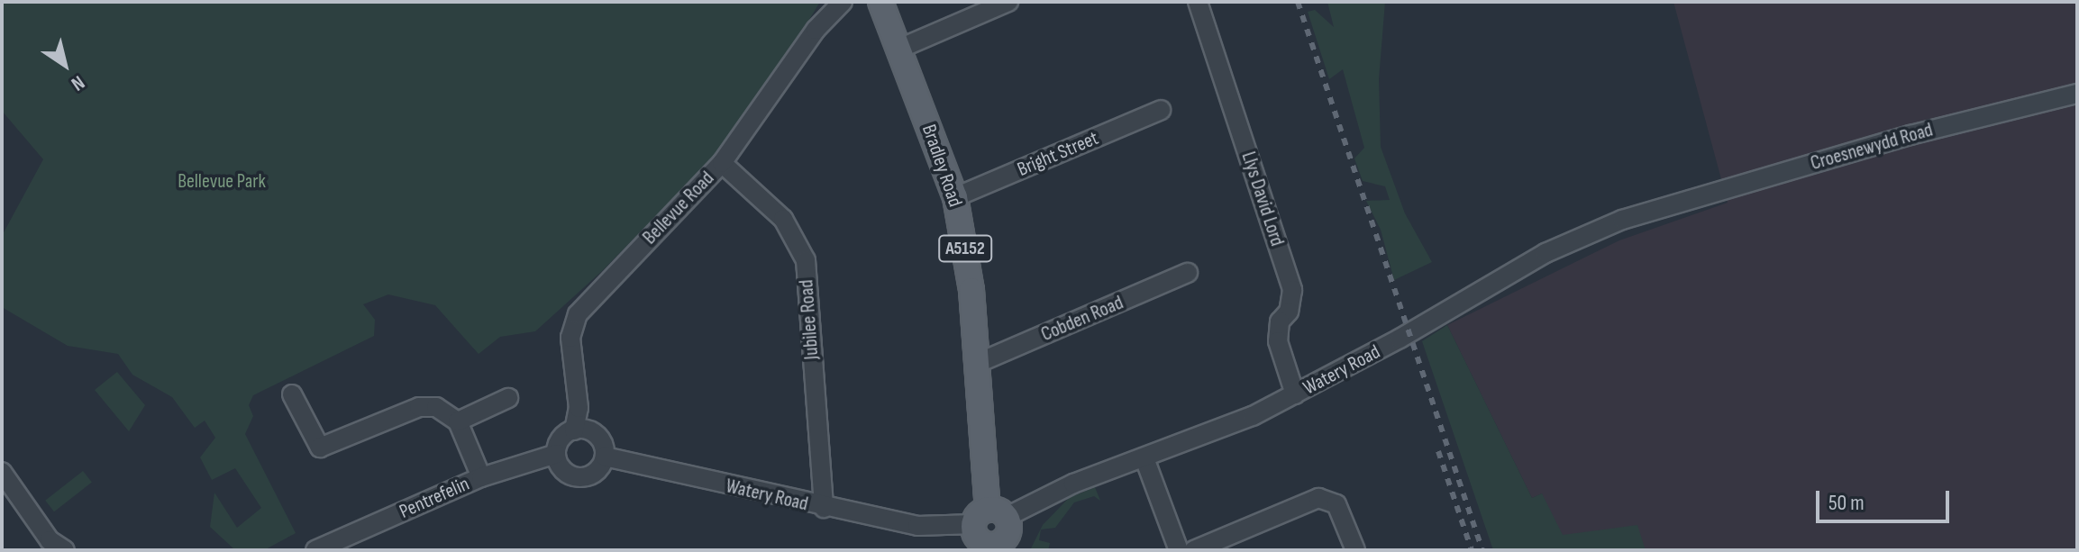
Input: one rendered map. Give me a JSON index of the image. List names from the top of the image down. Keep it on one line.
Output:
{"streets":{"main road":["Bradley Road","A5152"],"street":["Croesnewydd Road","Bright Street","Llys David Lord","Bellevue Road","Cobden Road","Jubilee Road","Watery Road","Pentrefelin"]},"crossings":[["Croesnewydd Road","Watery Road"],["Bright Street","Bradley Road"],["Bradley Road","Cobden Road"],["Bradley Road","Watery Road"],["Llys David Lord","Watery Road"],["Bellevue Road","Jubilee Road"],["Bellevue Road","Watery Road"],["Bellevue Road","Pentrefelin"],["Jubilee Road","Watery Road"],["Watery Road","Pentrefelin"]],"parks":["Bellevue Park"],"scale_bar":"50 m","north":"bottom right"}
